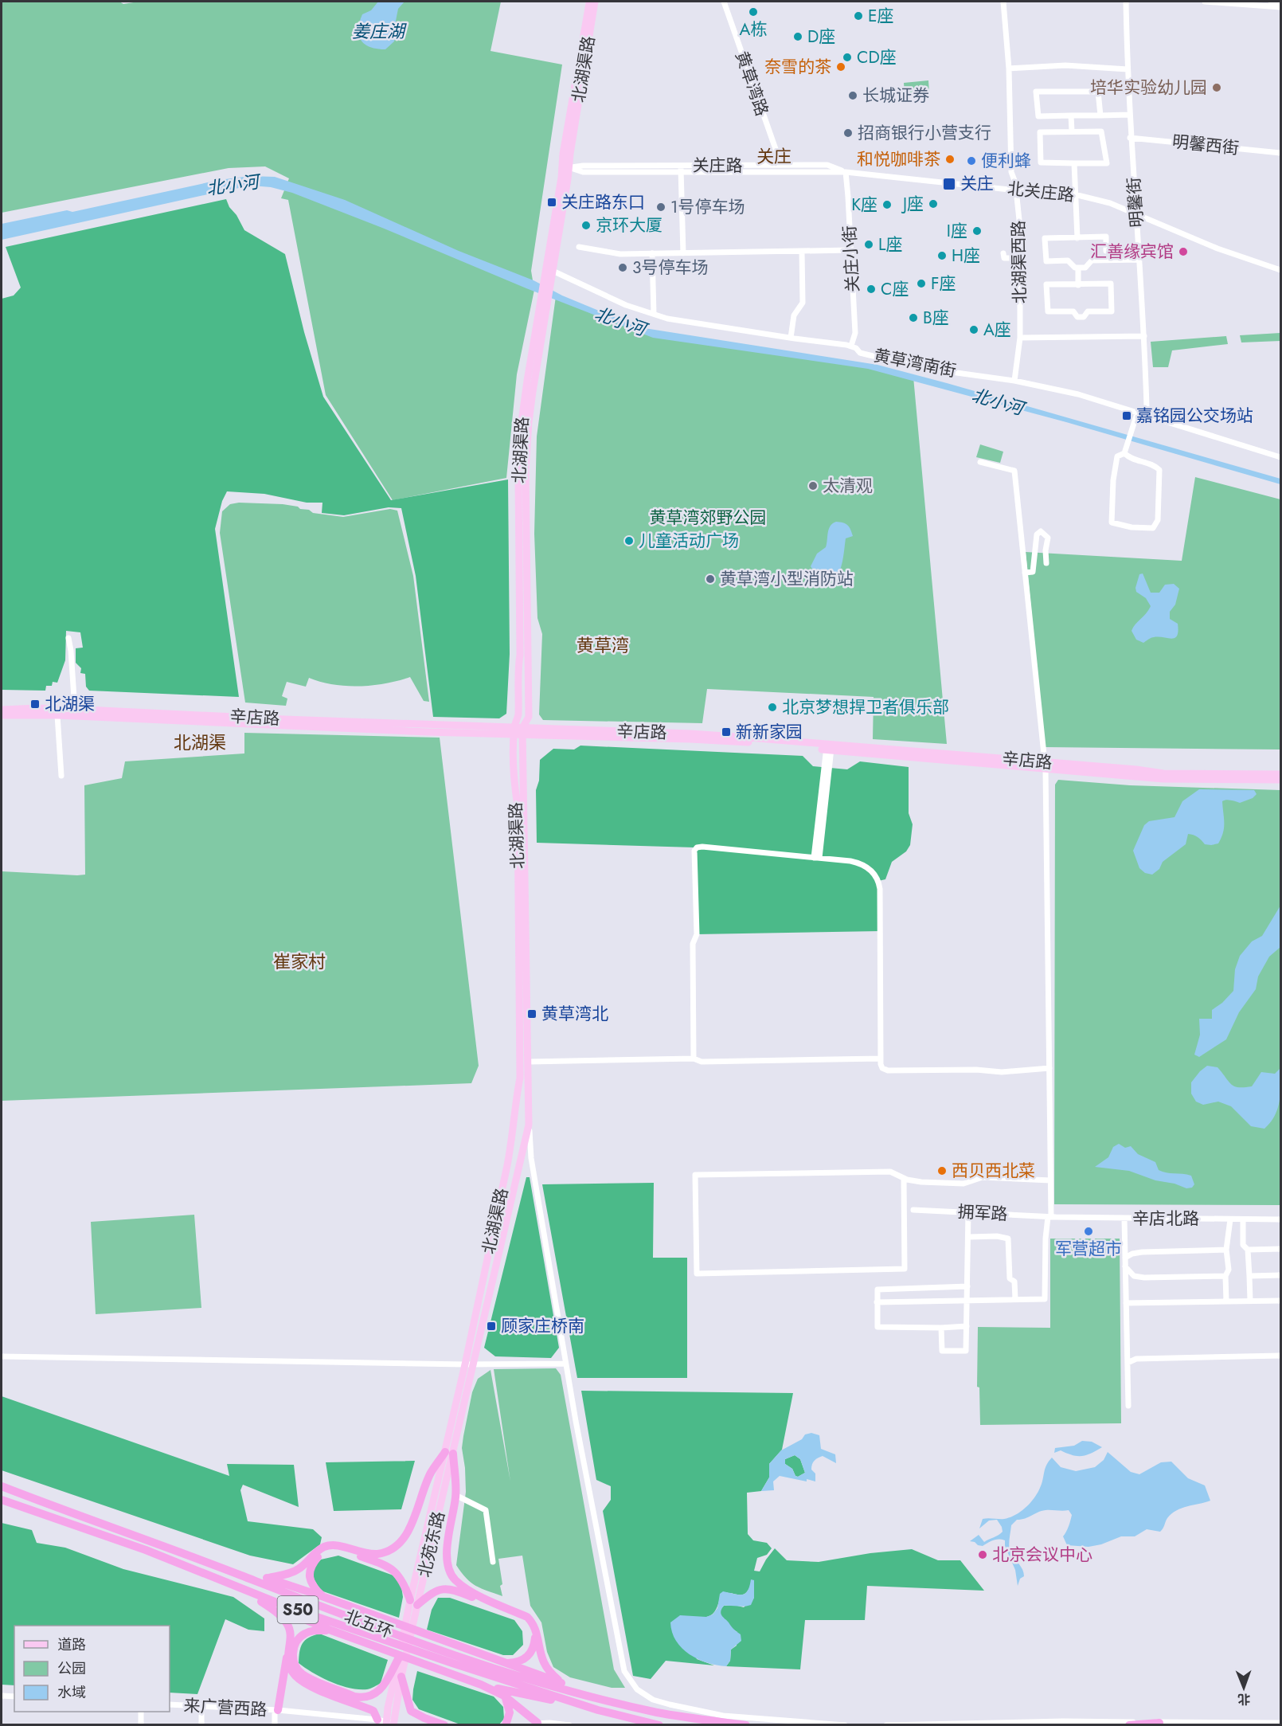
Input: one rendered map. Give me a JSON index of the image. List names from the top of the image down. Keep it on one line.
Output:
{"streets":{"highway":["S50","北五环"],"main road":["北湖渠路","辛店路","北苑东路"],"street":["黄草湾路","明馨西街","关庄路","北关庄路","明馨街","关庄小街","北湖渠西路","黄草湾南街","拥军路","辛店北路","来广营西路"]},"crossings":[["北湖渠路","关庄路"],["北湖渠路","黄草湾南街"],["北湖渠路","辛店路"],["北湖渠路","北苑东路"],["黄草湾路","关庄路"],["明馨西街","明馨街"],["关庄路","北关庄路"],["关庄路","关庄小街"],["北关庄路","明馨街"],["北关庄路","关庄小街"],["北关庄路","北湖渠西路"],["关庄小街","黄草湾南街"],["北湖渠西路","黄草湾南街"],["拥军路","辛店北路"],["北苑东路","来广营西路"]],"districts":["关庄","黄草湾","北湖渠","崔家村"],"water":["姜庄湖","北小河"],"parks":["黄草湾郊野公园"],"places":{"other":["A栋","E座","D座","CD座","奈雪的茶","培华实验幼儿园","长城证券","招商银行小营支行","和悦咖啡茶","便利蜂","J座","K座","1号停车场","京环大厦","I座","L座","汇善缘宾馆","H座","3号停车场","F座","C座","B座","A座","太清观","儿童活动广场","黄草湾小型消防站","北京梦想捍卫者俱乐部","西贝西北菜","军营超市","北京会议中心"],"transit":["关庄","关庄路东口","嘉铭园公交场站","北湖渠","新新家园","黄草湾北","顾家庄桥南"]},"legend":["道路","公园","水域"],"north":"bottom"}
